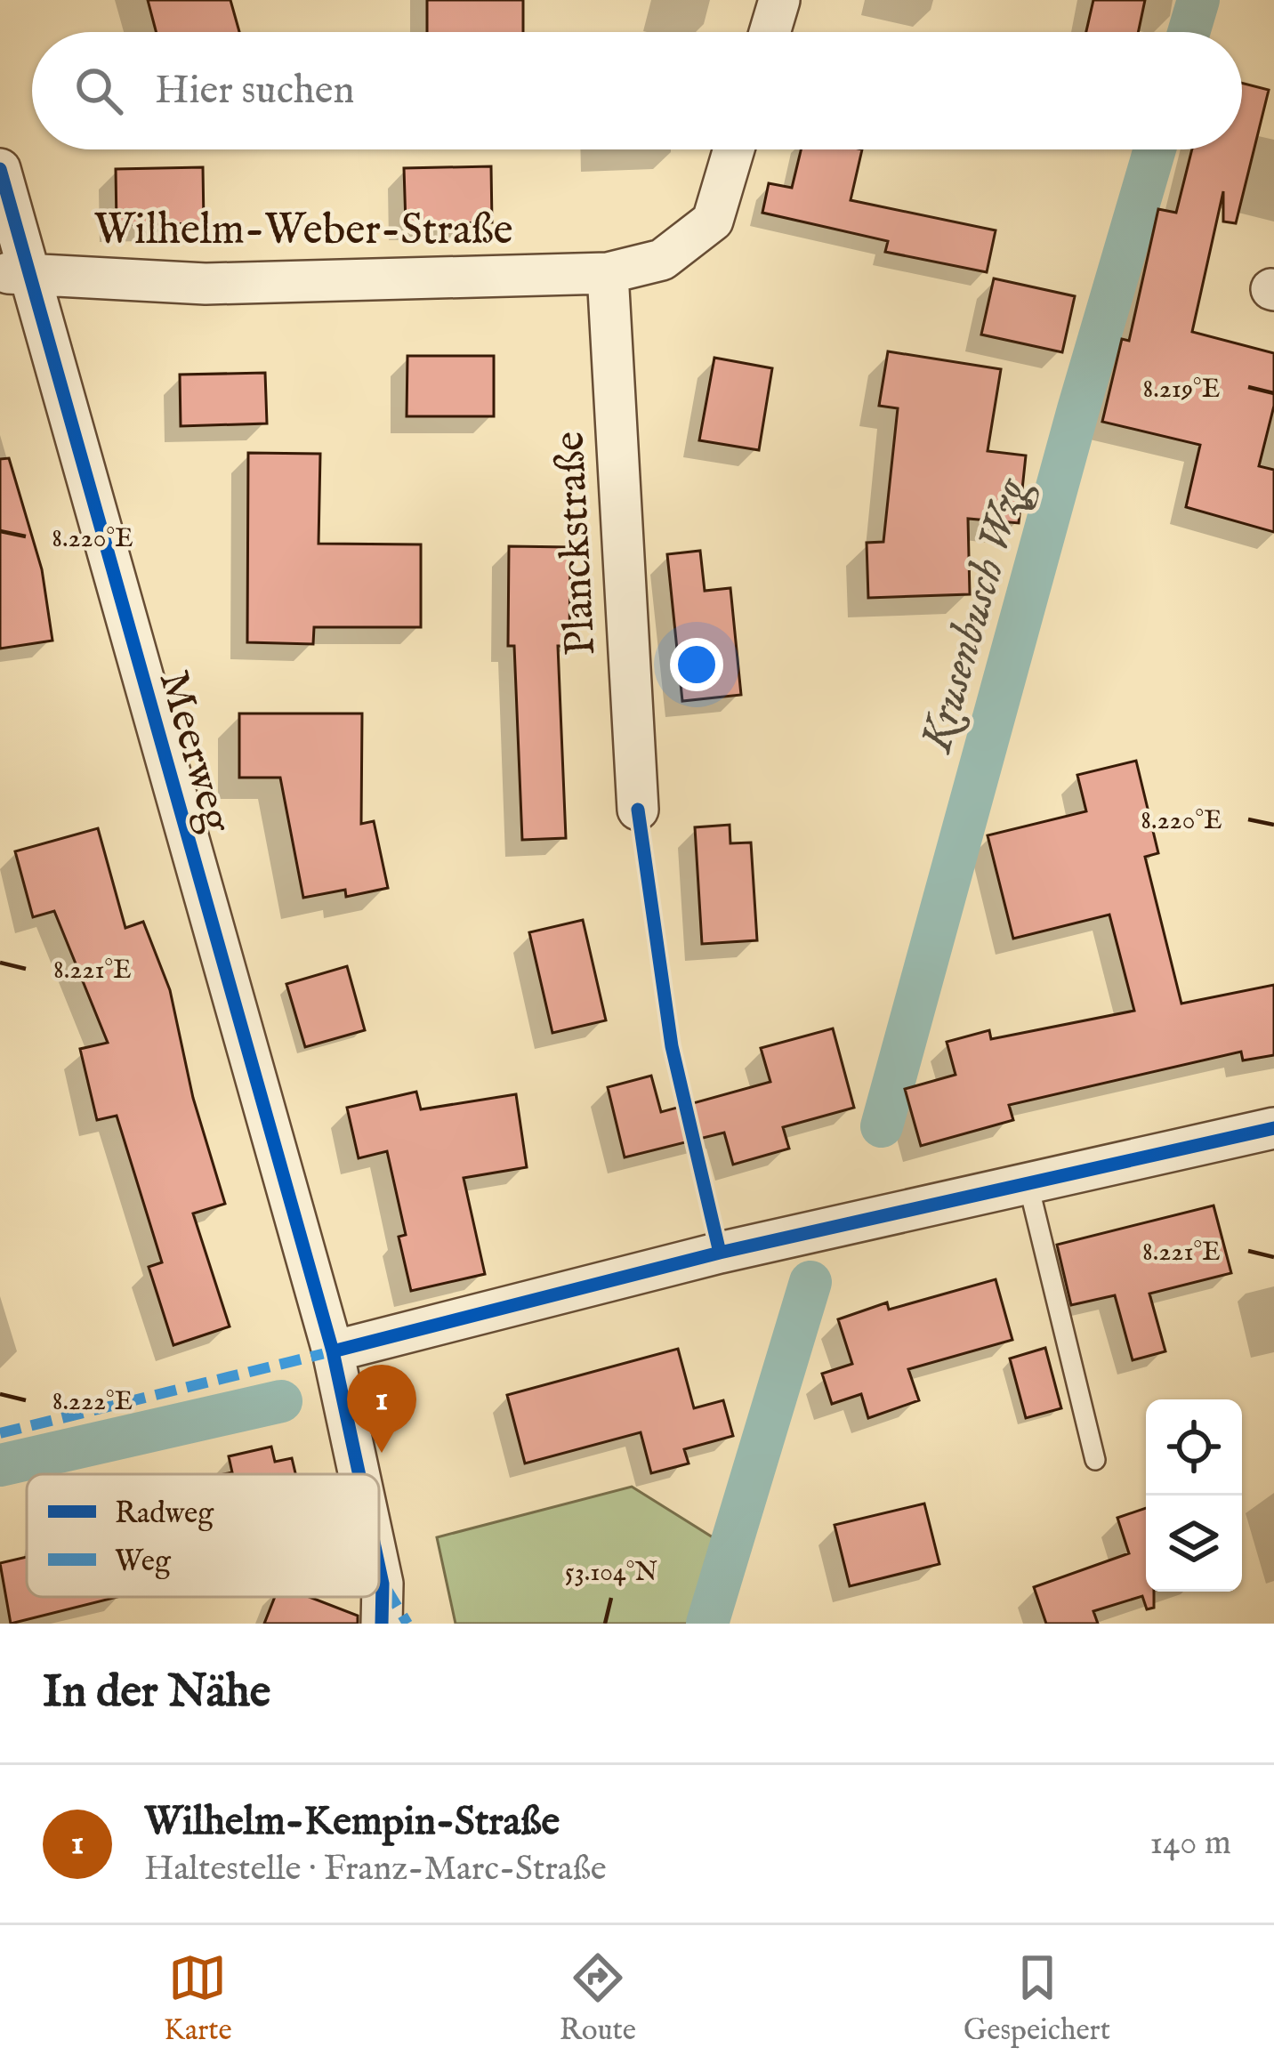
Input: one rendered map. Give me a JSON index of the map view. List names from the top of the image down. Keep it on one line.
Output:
{"streets":{"street":["Wilhelm-Weber-Straße","Planckstraße","Meerweg"]},"crossings":[["Wilhelm-Weber-Straße","Planckstraße"],["Wilhelm-Weber-Straße","Meerweg"]],"water":["Krusenbusch Wzg"],"legend":["Radweg","Weg"],"page":{"search":"Hier suchen","pins":"1","heading":"In der Nähe","list":[{"mark":"1","name":"Wilhelm-Kempin-Straße","note":"Haltestelle · Franz-Marc-Straße","value":"140 m"}],"nav":["Karte","Route","Gespeichert"]},"coordinates":["8.219°E","8.220°E","8.221°E","8.222°E","53.104°N"]}
